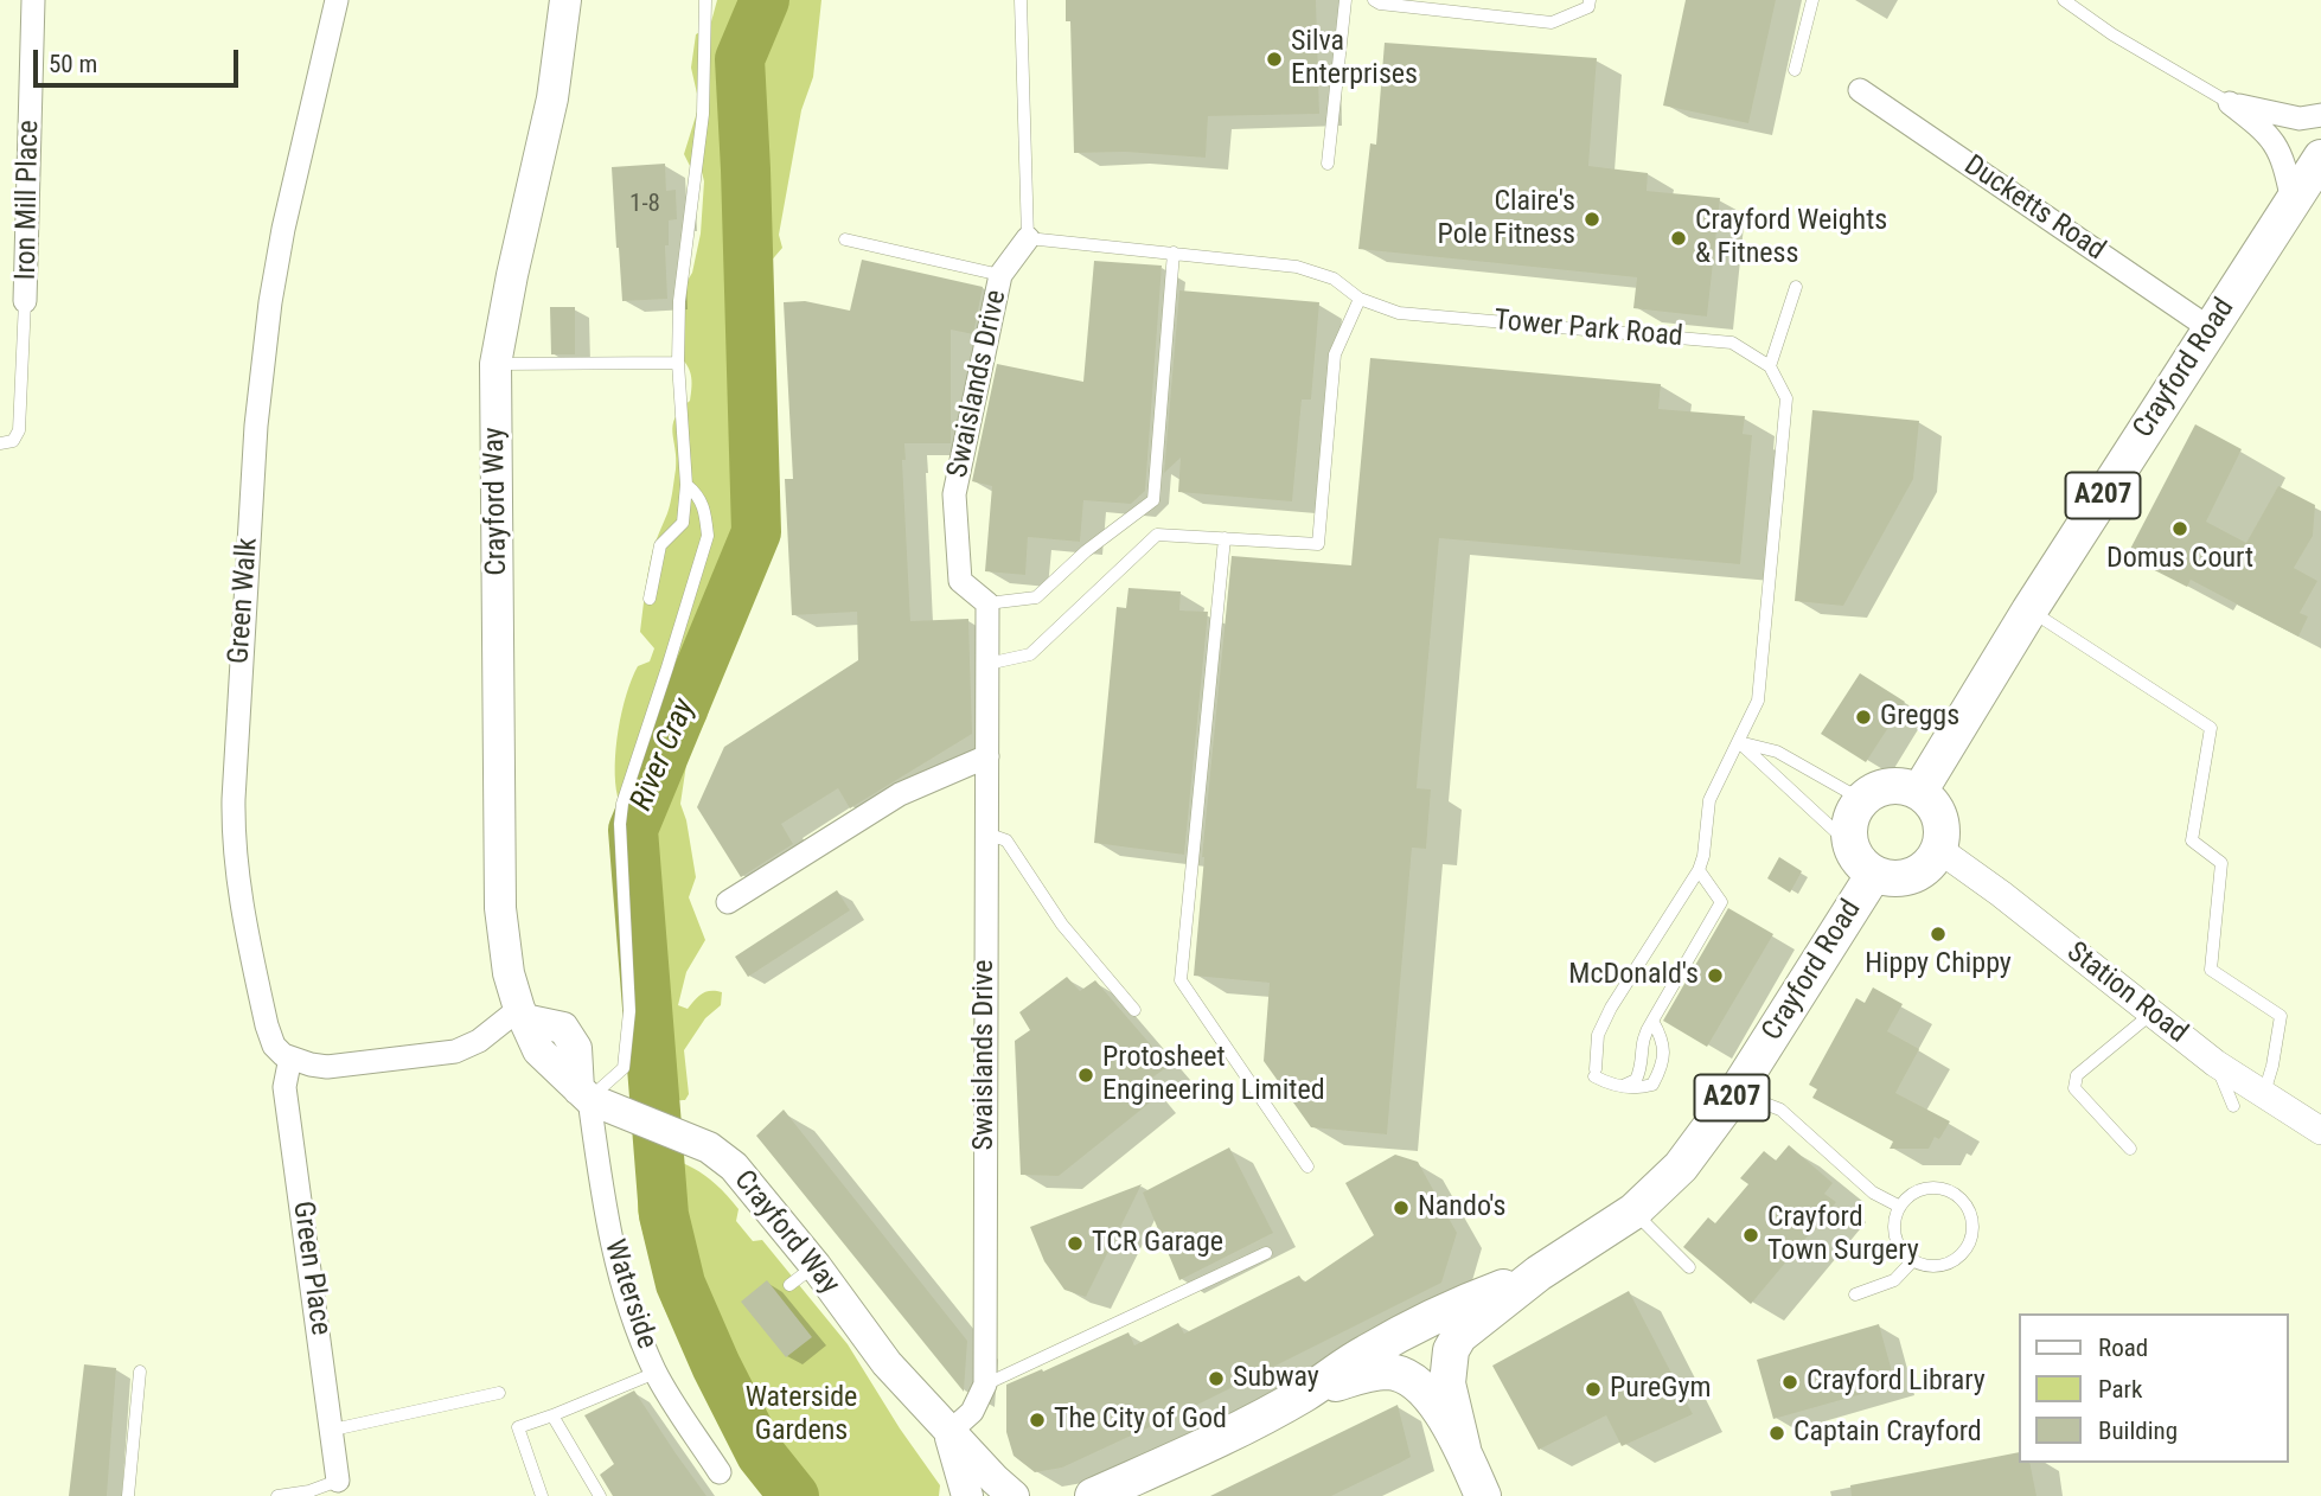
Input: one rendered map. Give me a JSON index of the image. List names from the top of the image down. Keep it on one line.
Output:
{"streets":{"main road":["Crayford Road","A207","Crayford Way"],"street":["Iron Mill Place","Ducketts Road","Swaislands Drive","Green Walk","Station Road","Green Place","Waterside"],"lane":["Tower Park Road"]},"crossings":[["Ducketts Road","Crayford Road"],["Tower Park Road","Swaislands Drive"],["Crayford Road","A207"],["Crayford Road","Station Road"],["Crayford Way","Waterside"],["Green Walk","Green Place"]],"water":["River Cray"],"parks":["Waterside Gardens"],"places":["Silva Enterprises","Claire's Pole Fitness","Crayford Weights & Fitness","Domus Court","Greggs","Hippy Chippy","McDonald's","Protosheet Engineering Limited","Nando's","Crayford Town Surgery","TCR Garage","Subway","Crayford Library","PureGym","The City of God","Captain Crayford"],"house_numbers":["1-8"],"legend":["Road","Park","Building"],"scale_bar":"50 m"}
